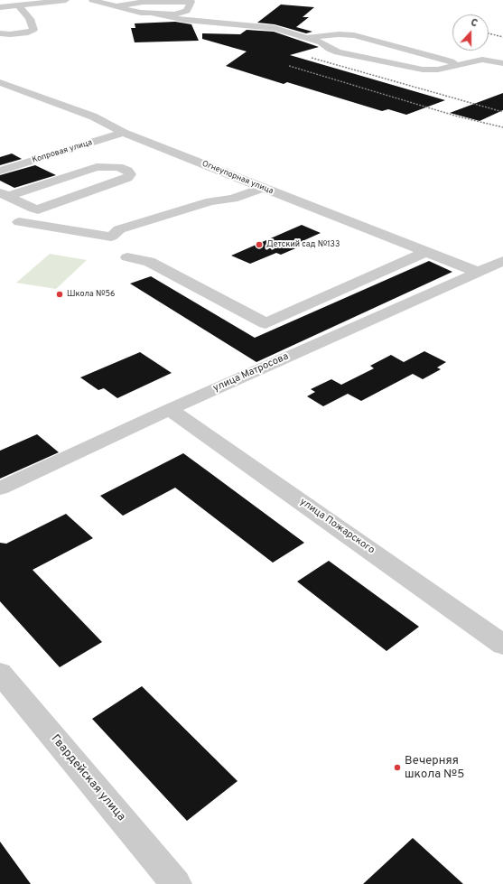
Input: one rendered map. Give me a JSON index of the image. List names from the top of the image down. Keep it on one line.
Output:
{"streets":{"street":["Копровая улица","Огнеупорная улица","улица Матросова","улица Пожарского","Гвардейская улица"]},"crossings":[["Копровая улица","Огнеупорная улица"],["Огнеупорная улица","улица Матросова"],["улица Матросова","улица Пожарского"]],"places":["Детский сад №133","Школа №56","Вечерняя школа №5"],"north":"top"}
